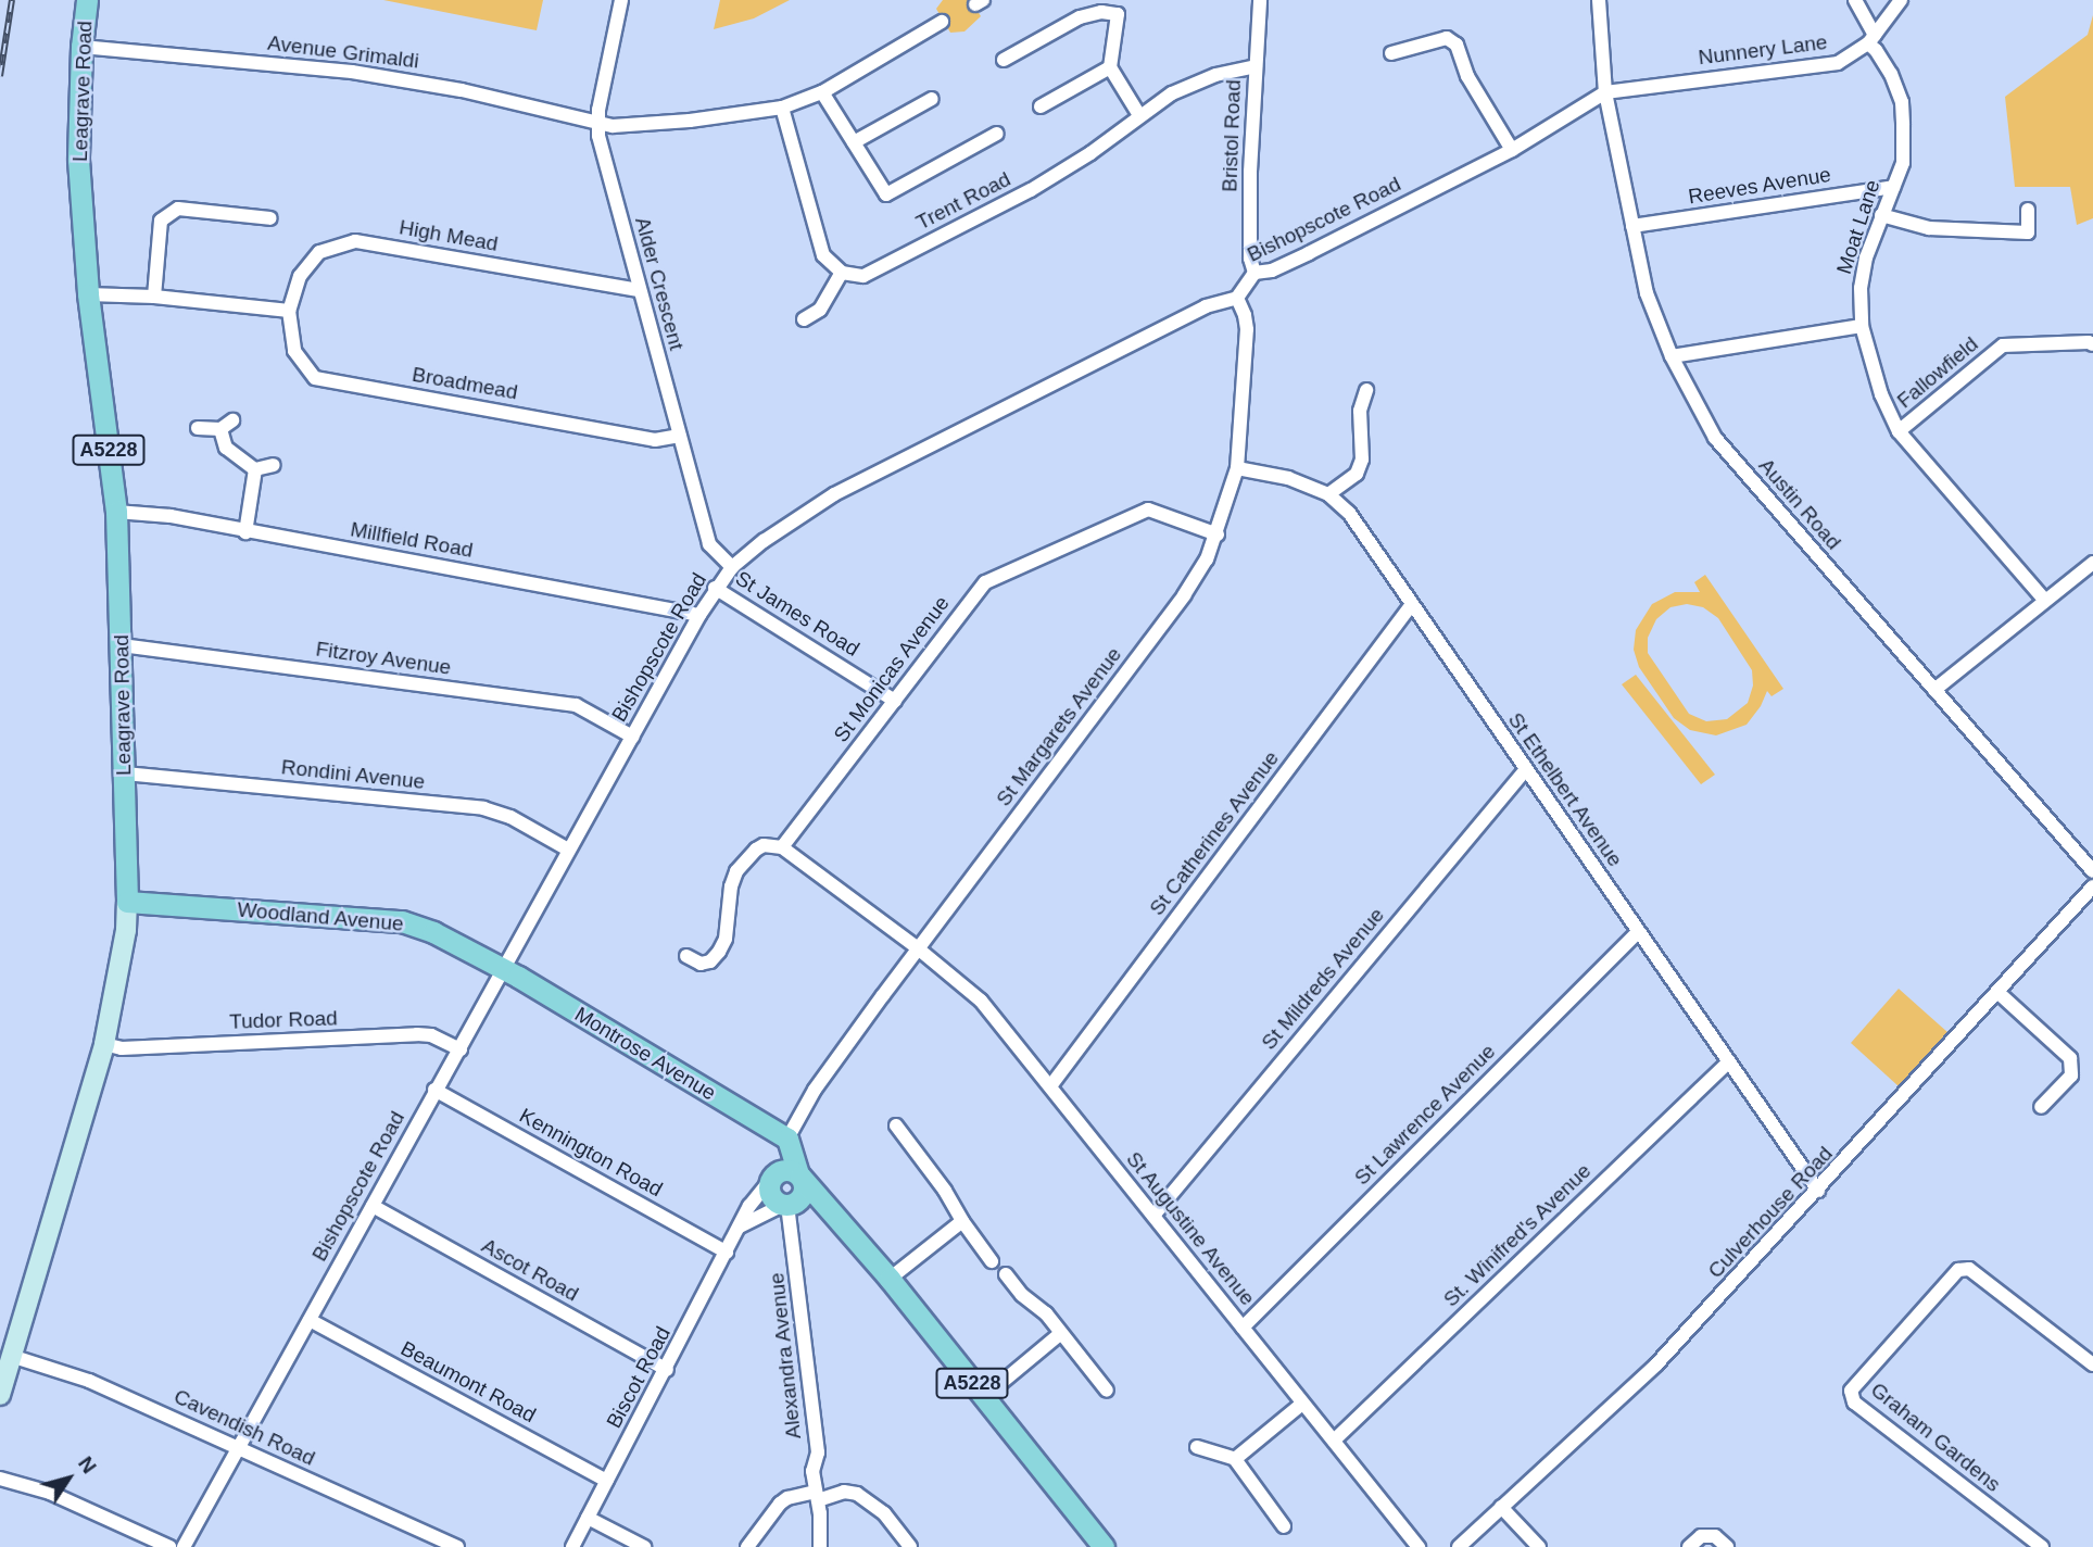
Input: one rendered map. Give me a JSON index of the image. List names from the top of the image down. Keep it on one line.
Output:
{"streets":{"main road":["Leagrave Road","A5228","Woodland Avenue","Montrose Avenue"],"street":["Nunnery Lane","Avenue Grimaldi","Bristol Road","Reeves Avenue","Trent Road","Bishopscote Road","Moat Lane","High Mead","Alder Crescent","Fallowfield","Broadmead","Austin Road","Millfield Road","St James Road","Fitzroy Avenue","St Monicas Avenue","St Margarets Avenue","Rondini Avenue","St Ethelbert Avenue","St Catherines Avenue","St Mildreds Avenue","Tudor Road","St Lawrence Avenue","Kennington Road","Culverhouse Road","St Augustine Avenue","St. Winifred's Avenue","Ascot Road","Alexandra Avenue","Biscot Road","Beaumont Road","Cavendish Road","Graham Gardens"]},"crossings":[["Nunnery Lane","Bishopscote Road"],["Nunnery Lane","Moat Lane"],["Nunnery Lane","Austin Road"],["Avenue Grimaldi","Leagrave Road"],["Avenue Grimaldi","Alder Crescent"],["Leagrave Road","Millfield Road"],["Leagrave Road","Fitzroy Avenue"],["Leagrave Road","Rondini Avenue"],["Leagrave Road","Woodland Avenue"],["Leagrave Road","Tudor Road"],["Leagrave Road","Cavendish Road"],["Bristol Road","Trent Road"],["Bristol Road","Bishopscote Road"],["Reeves Avenue","Moat Lane"],["Reeves Avenue","Austin Road"],["Bishopscote Road","Alder Crescent"],["Bishopscote Road","Austin Road"],["Bishopscote Road","Millfield Road"],["Bishopscote Road","St James Road"],["Bishopscote Road","Fitzroy Avenue"],["Bishopscote Road","St Margarets Avenue"],["Bishopscote Road","Rondini Avenue"],["Bishopscote Road","Woodland Avenue"],["Bishopscote Road","Tudor Road"],["Bishopscote Road","Montrose Avenue"],["Bishopscote Road","Kennington Road"],["Bishopscote Road","Ascot Road"],["Bishopscote Road","Beaumont Road"],["Bishopscote Road","Cavendish Road"],["Moat Lane","Fallowfield"],["High Mead","Alder Crescent"],["High Mead","Broadmead"],["Alder Crescent","Broadmead"],["A5228","Alexandra Avenue"],["A5228","Biscot Road"],["St James Road","St Monicas Avenue"],["St Monicas Avenue","St Margarets Avenue"],["St Margarets Avenue","St Ethelbert Avenue"],["St Margarets Avenue","Montrose Avenue"],["St Margarets Avenue","St Augustine Avenue"],["St Ethelbert Avenue","St Catherines Avenue"],["St Ethelbert Avenue","St Mildreds Avenue"],["St Ethelbert Avenue","St Lawrence Avenue"],["St Ethelbert Avenue","Culverhouse Road"],["St Ethelbert Avenue","St. Winifred's Avenue"],["St Catherines Avenue","St Augustine Avenue"],["Woodland Avenue","Montrose Avenue"],["St Mildreds Avenue","St Augustine Avenue"],["St Lawrence Avenue","St Augustine Avenue"],["Kennington Road","Biscot Road"],["St Augustine Avenue","St. Winifred's Avenue"],["Ascot Road","Biscot Road"],["Alexandra Avenue","Biscot Road"],["Biscot Road","Beaumont Road"]],"north":"top right"}
